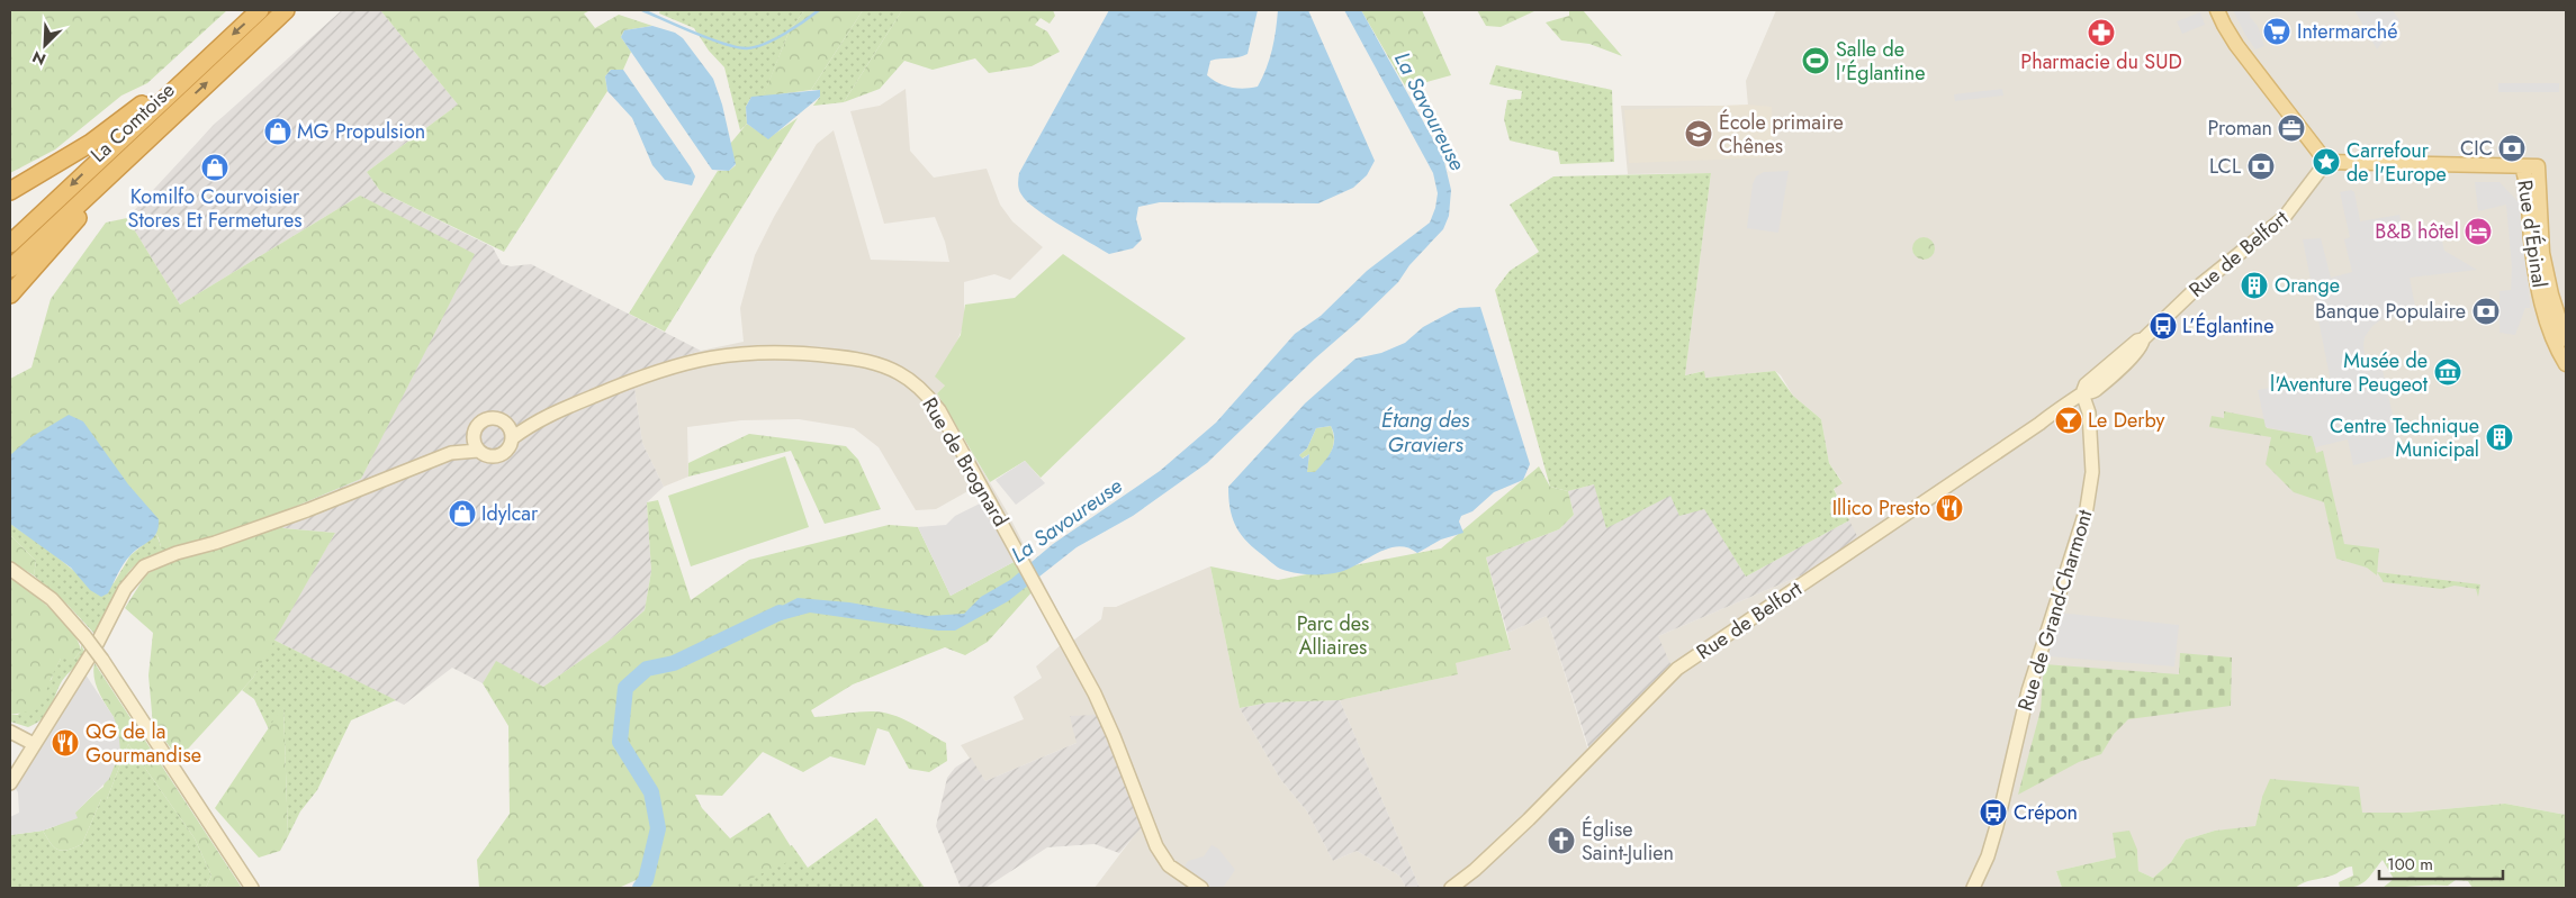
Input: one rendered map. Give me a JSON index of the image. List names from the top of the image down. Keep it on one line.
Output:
{"streets":{"highway":["La Comtoise"],"main road":["Rue d'Épinal"],"street":["Rue de Belfort","Rue de Brognard","Rue de Grand-Charmont"]},"crossings":[["Rue de Belfort","Rue de Grand-Charmont"]],"water":["La Savoureuse","Étang des Graviers"],"parks":["Parc des Alliaires"],"places":{"supermarket":["Intermarché"],"pharmacy":["Pharmacie du SUD"],"sports":["Salle de l'Églantine"],"office":["Proman"],"shop":["MG Propulsion","Komilfo Courvoisier Stores Et Fermetures","Idylcar"],"school or university":["École primaire Chênes"],"bank":["CIC","LCL","Banque Populaire"],"place":["Carrefour de l'Europe"],"hotel":["B&B hôtel"],"building":["Orange","Centre Technique Municipal"],"bus stop":["L’Églantine","Crépon"],"museum":["Musée de l'Aventure Peugeot"],"bar":["Le Derby"],"restaurant":["Illico Presto","QG de la Gourmandise"],"church":["Église Saint-Julien"]},"scale_bar":"100 m","north":"bottom left"}
